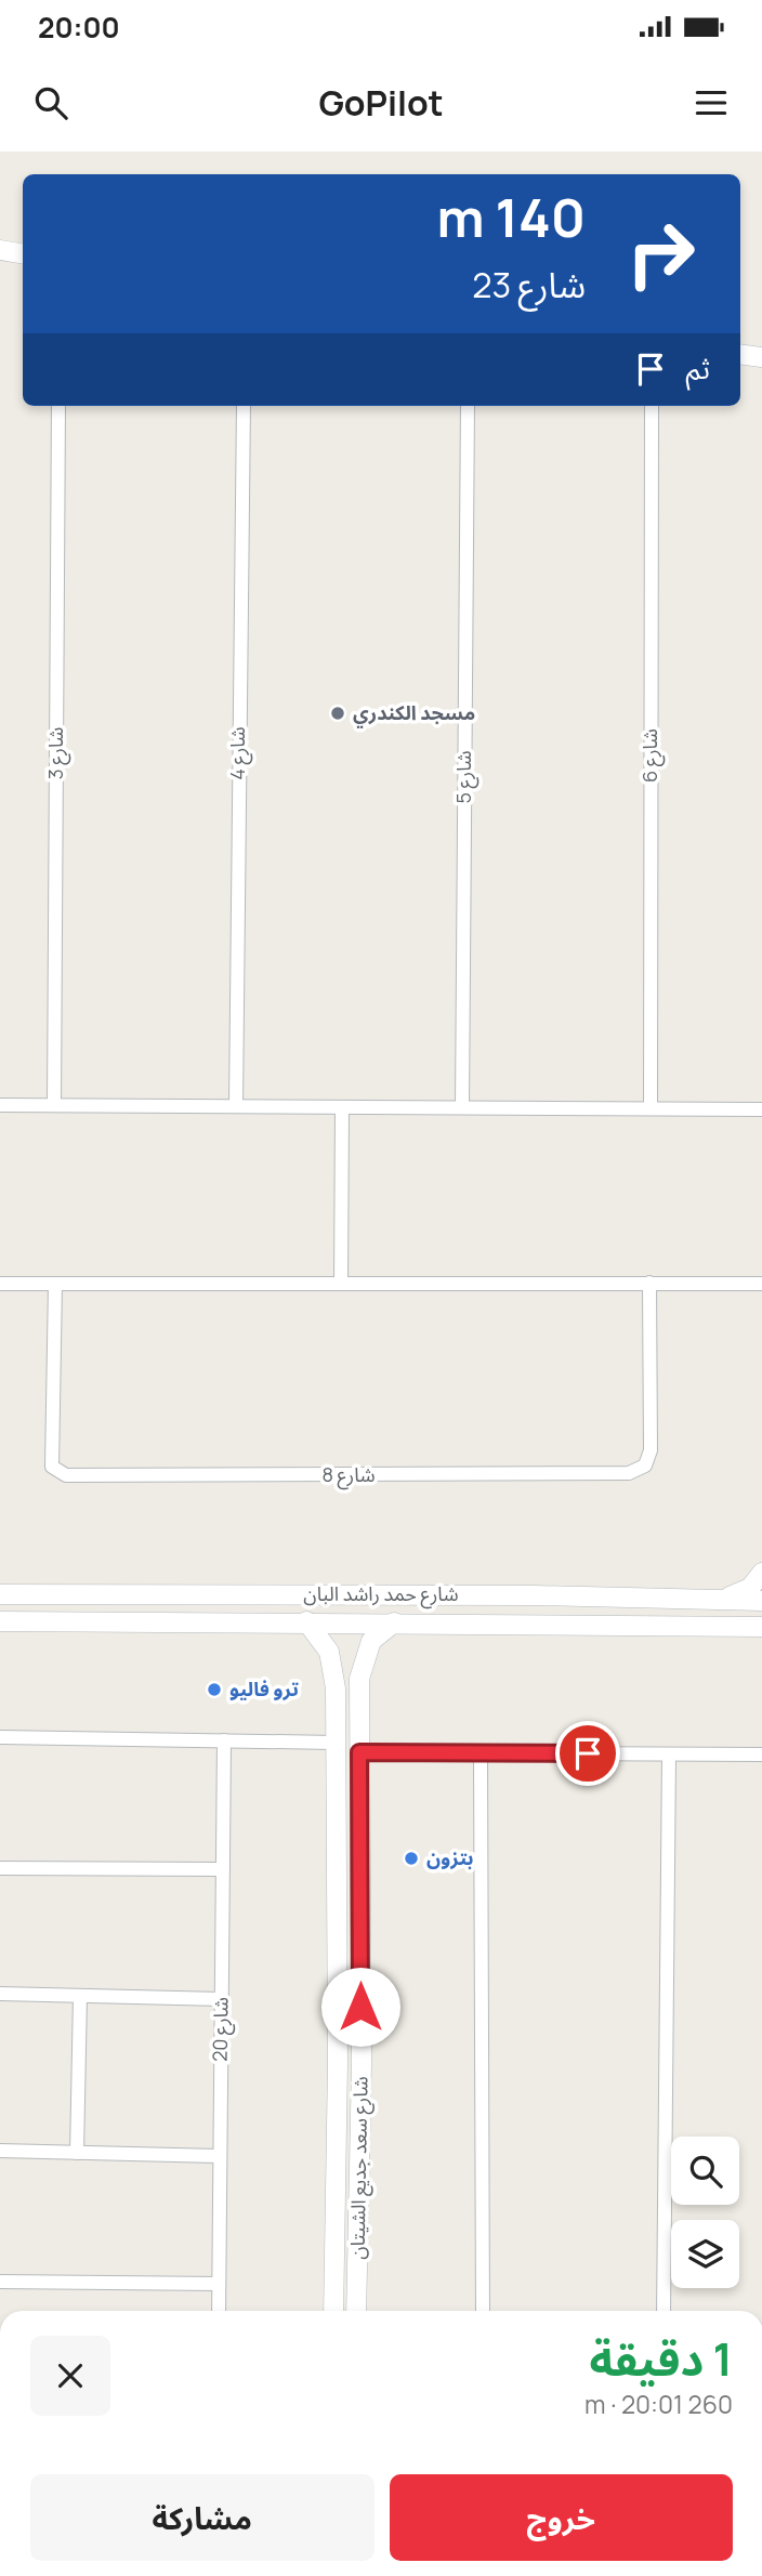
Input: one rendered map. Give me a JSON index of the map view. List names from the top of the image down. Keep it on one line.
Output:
{"streets":{"street":["شارع 3","شارع 4","شارع 6","شارع 5","شارع 8","شارع حمد راشد البان","شارع 20","شارع سعد جديع الشيتان"]},"crossings":[["شارع حمد راشد البان","شارع سعد جديع الشيتان"]],"places":["مسجد الكندري","ترو فاليو","بتزون"],"page":{"status":"20:00","header":"GoPilot","turn":["140 m","شارع 23"],"then":"ثم","heading":["1 دقيقة","260 m · 20:01"],"buttons":["خروج","مشاركة"]}}
